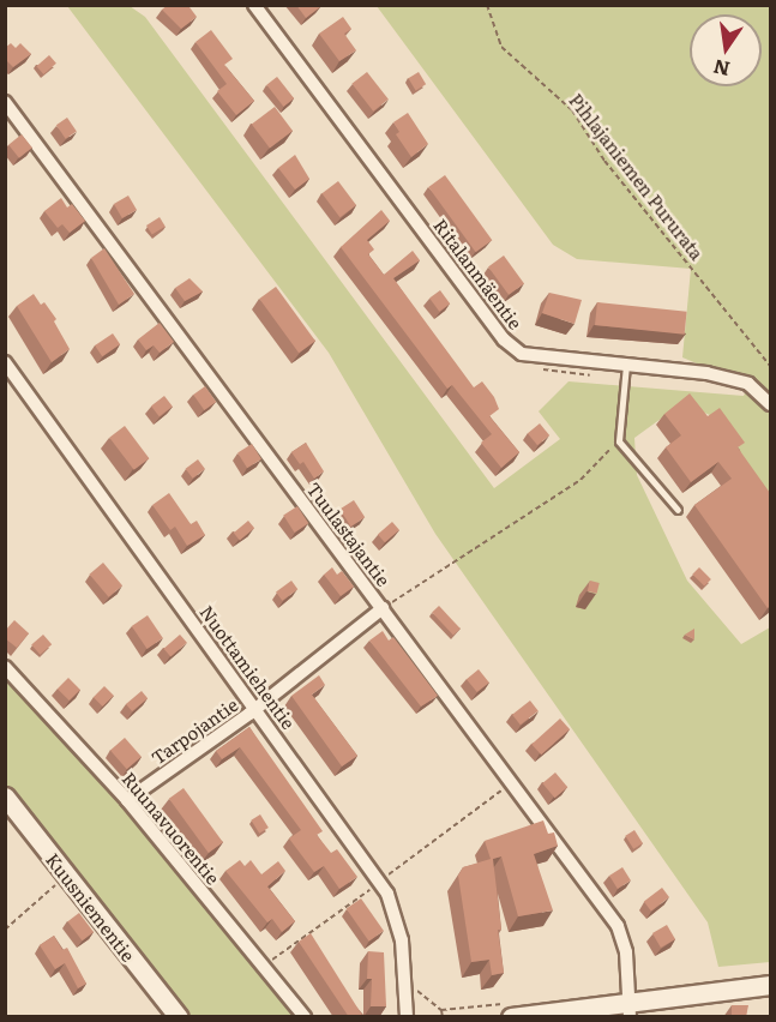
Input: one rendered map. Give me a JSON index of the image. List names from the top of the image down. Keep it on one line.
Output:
{"streets":{"street":["Ritalanmäentie","Tuulastajantie","Nuottamiehentie","Tarpojantie","Ruunavuorentie","Kuusniementie"],"path":["Pihlajaniemen Pururata"]},"crossings":[["Tuulastajantie","Tarpojantie"],["Nuottamiehentie","Tarpojantie"],["Tarpojantie","Ruunavuorentie"]],"north":"bottom"}
